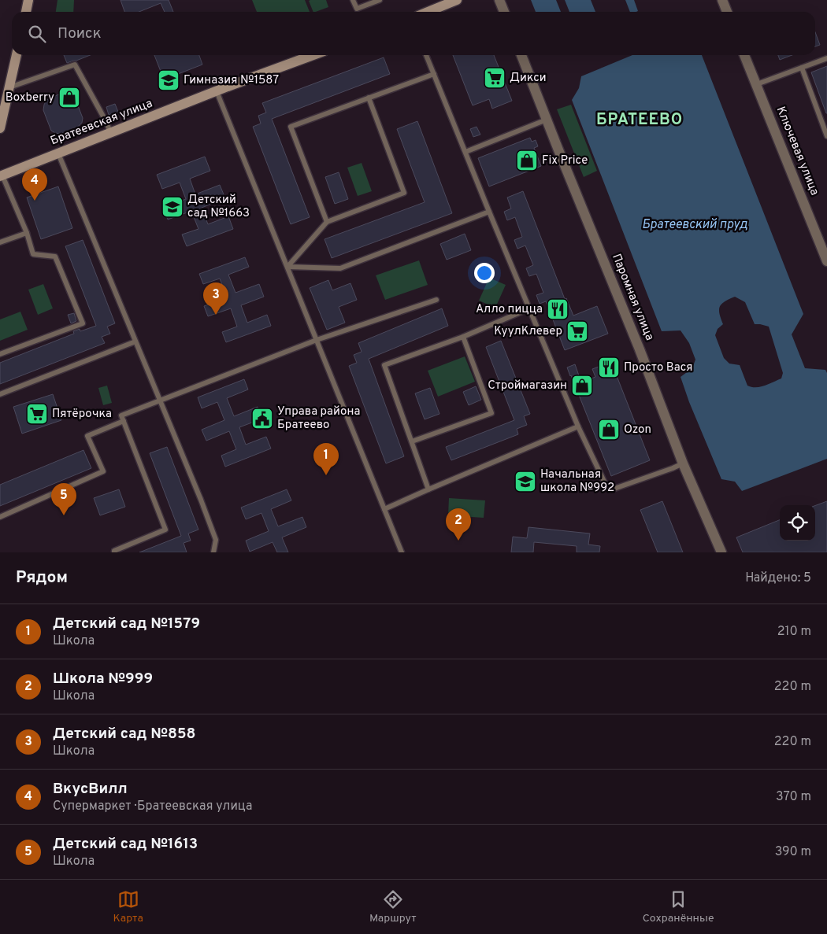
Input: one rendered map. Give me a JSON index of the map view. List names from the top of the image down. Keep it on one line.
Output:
{"streets":{"street":["Братеевская улица","Ключевая улица","Паромная улица"]},"districts":["БРАТЕЕВО"],"water":["Братеевский пруд"],"places":{"supermarket":["Дикси","КуулКлевер","Пятёрочка"],"school or university":["Гимназия №1587","Детский сад №1663","Начальная школа №992"],"shop":["Boxberry","Fix Price","Строймагазин","Ozon"],"restaurant":["Алло пицца","Просто Вася"],"public building":["Управа района Братеево"]},"page":{"search":"Поиск","pins":["4","3","1","5","2"],"heading":["Рядом","Найдено: 5"],"list":[{"mark":"1","name":"Детский сад №1579","note":"Школа","value":"210 m"},{"mark":"2","name":"Школа №999","note":"Школа","value":"220 m"},{"mark":"3","name":"Детский сад №858","note":"Школа","value":"220 m"},{"mark":"4","name":"ВкусВилл","note":"Супермаркет · Братеевская улица","value":"370 m"},{"mark":"5","name":"Детский сад №1613","note":"Школа","value":"390 m"}],"nav":["Карта","Маршрут","Сохранённые"]}}
